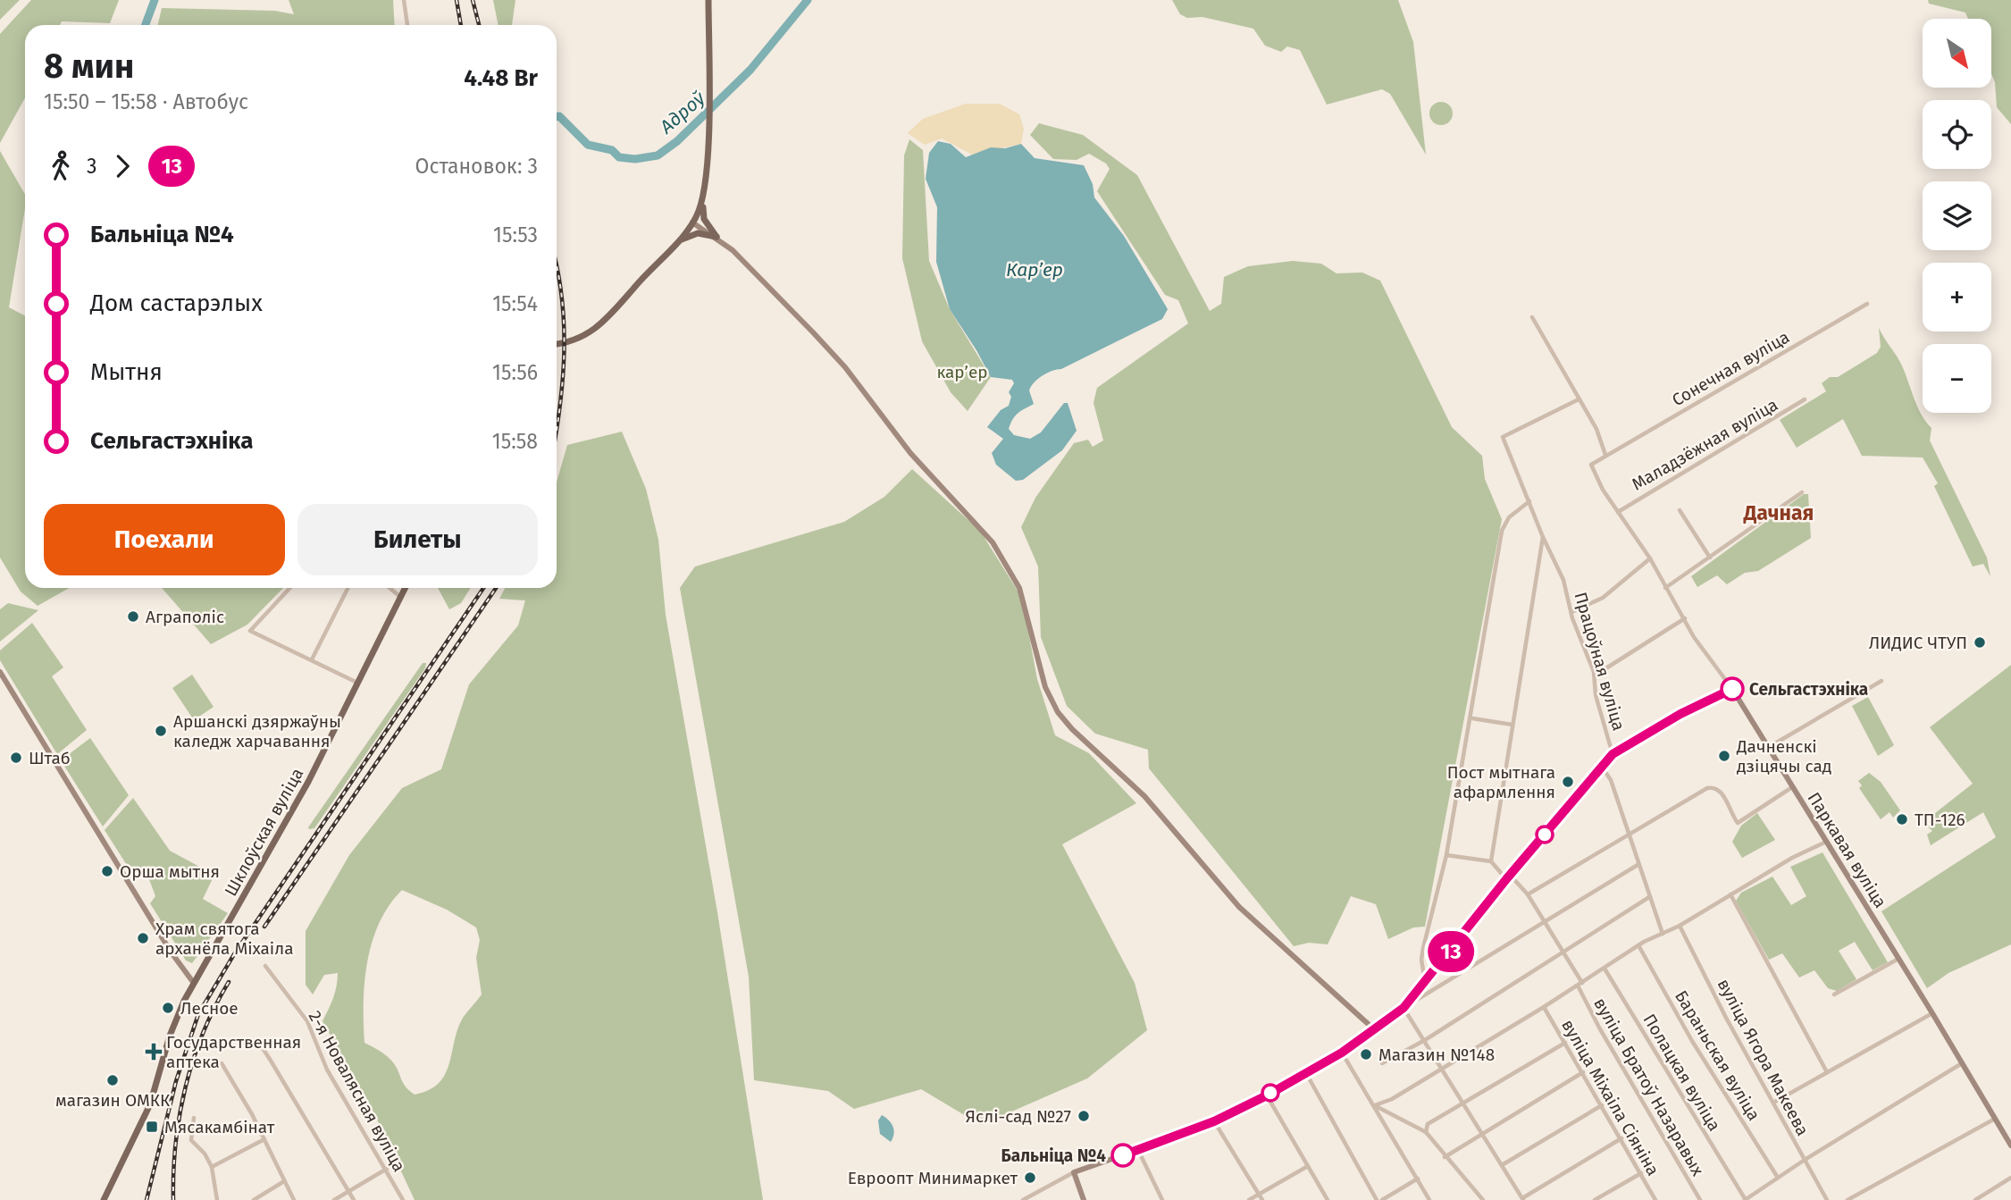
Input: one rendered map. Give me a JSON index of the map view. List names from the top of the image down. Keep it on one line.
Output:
{"streets":{"main road":["Шклоўская вуліца"],"street":["Сонечная вуліца","Маладзёжная вуліца","Працоўная вуліца","Паркавая вуліца","Бараньская вуліца","вуліца Ягора Макеева","Полацкая вуліца","вуліца Братоў Назаравых","2-я Новалясная вуліца","вуліца Міхаіла Сіяніна"]},"crossings":[["Сонечная вуліца","Паркавая вуліца"],["Маладзёжная вуліца","Паркавая вуліца"]],"districts":["Дачная"],"water":["Адроў","Карʼер"],"parks":["карʼер"],"places":{"other":["Аграполіс","ЛИДИС ЧТУП","Сельгастэхніка","Аршанскі дзяржаўны каледж харчавання","Дачненскі дзіцячы сад","Штаб","Пост мытнага афармлення","ТП-126","Орша мытня","Храм святога арханёла Міхаіла","Лесное","Магазин №148","магазин ОМКК","Яслі-сад №27","Бальніца №4","Евроопт Минимаркет"],"health":["Государственная аптека"],"transit":["Мясакамбінат"]},"lines":["bus line 13"],"north":"bottom right","page":{"on_map":"13","map_buttons":["+","−"],"heading":["8 мин","15:50 – 15:58 · Автобус","4.48 Br"],"legs":["3","13","Остановок: 3"],"list":[{"name":"Бальніца №4","value":"15:53"},{"name":"Дом састарэлых","value":"15:54"},{"name":"Мытня","value":"15:56"},{"name":"Сельгастэхніка","value":"15:58"}],"buttons":["Поехали","Билеты"]}}
